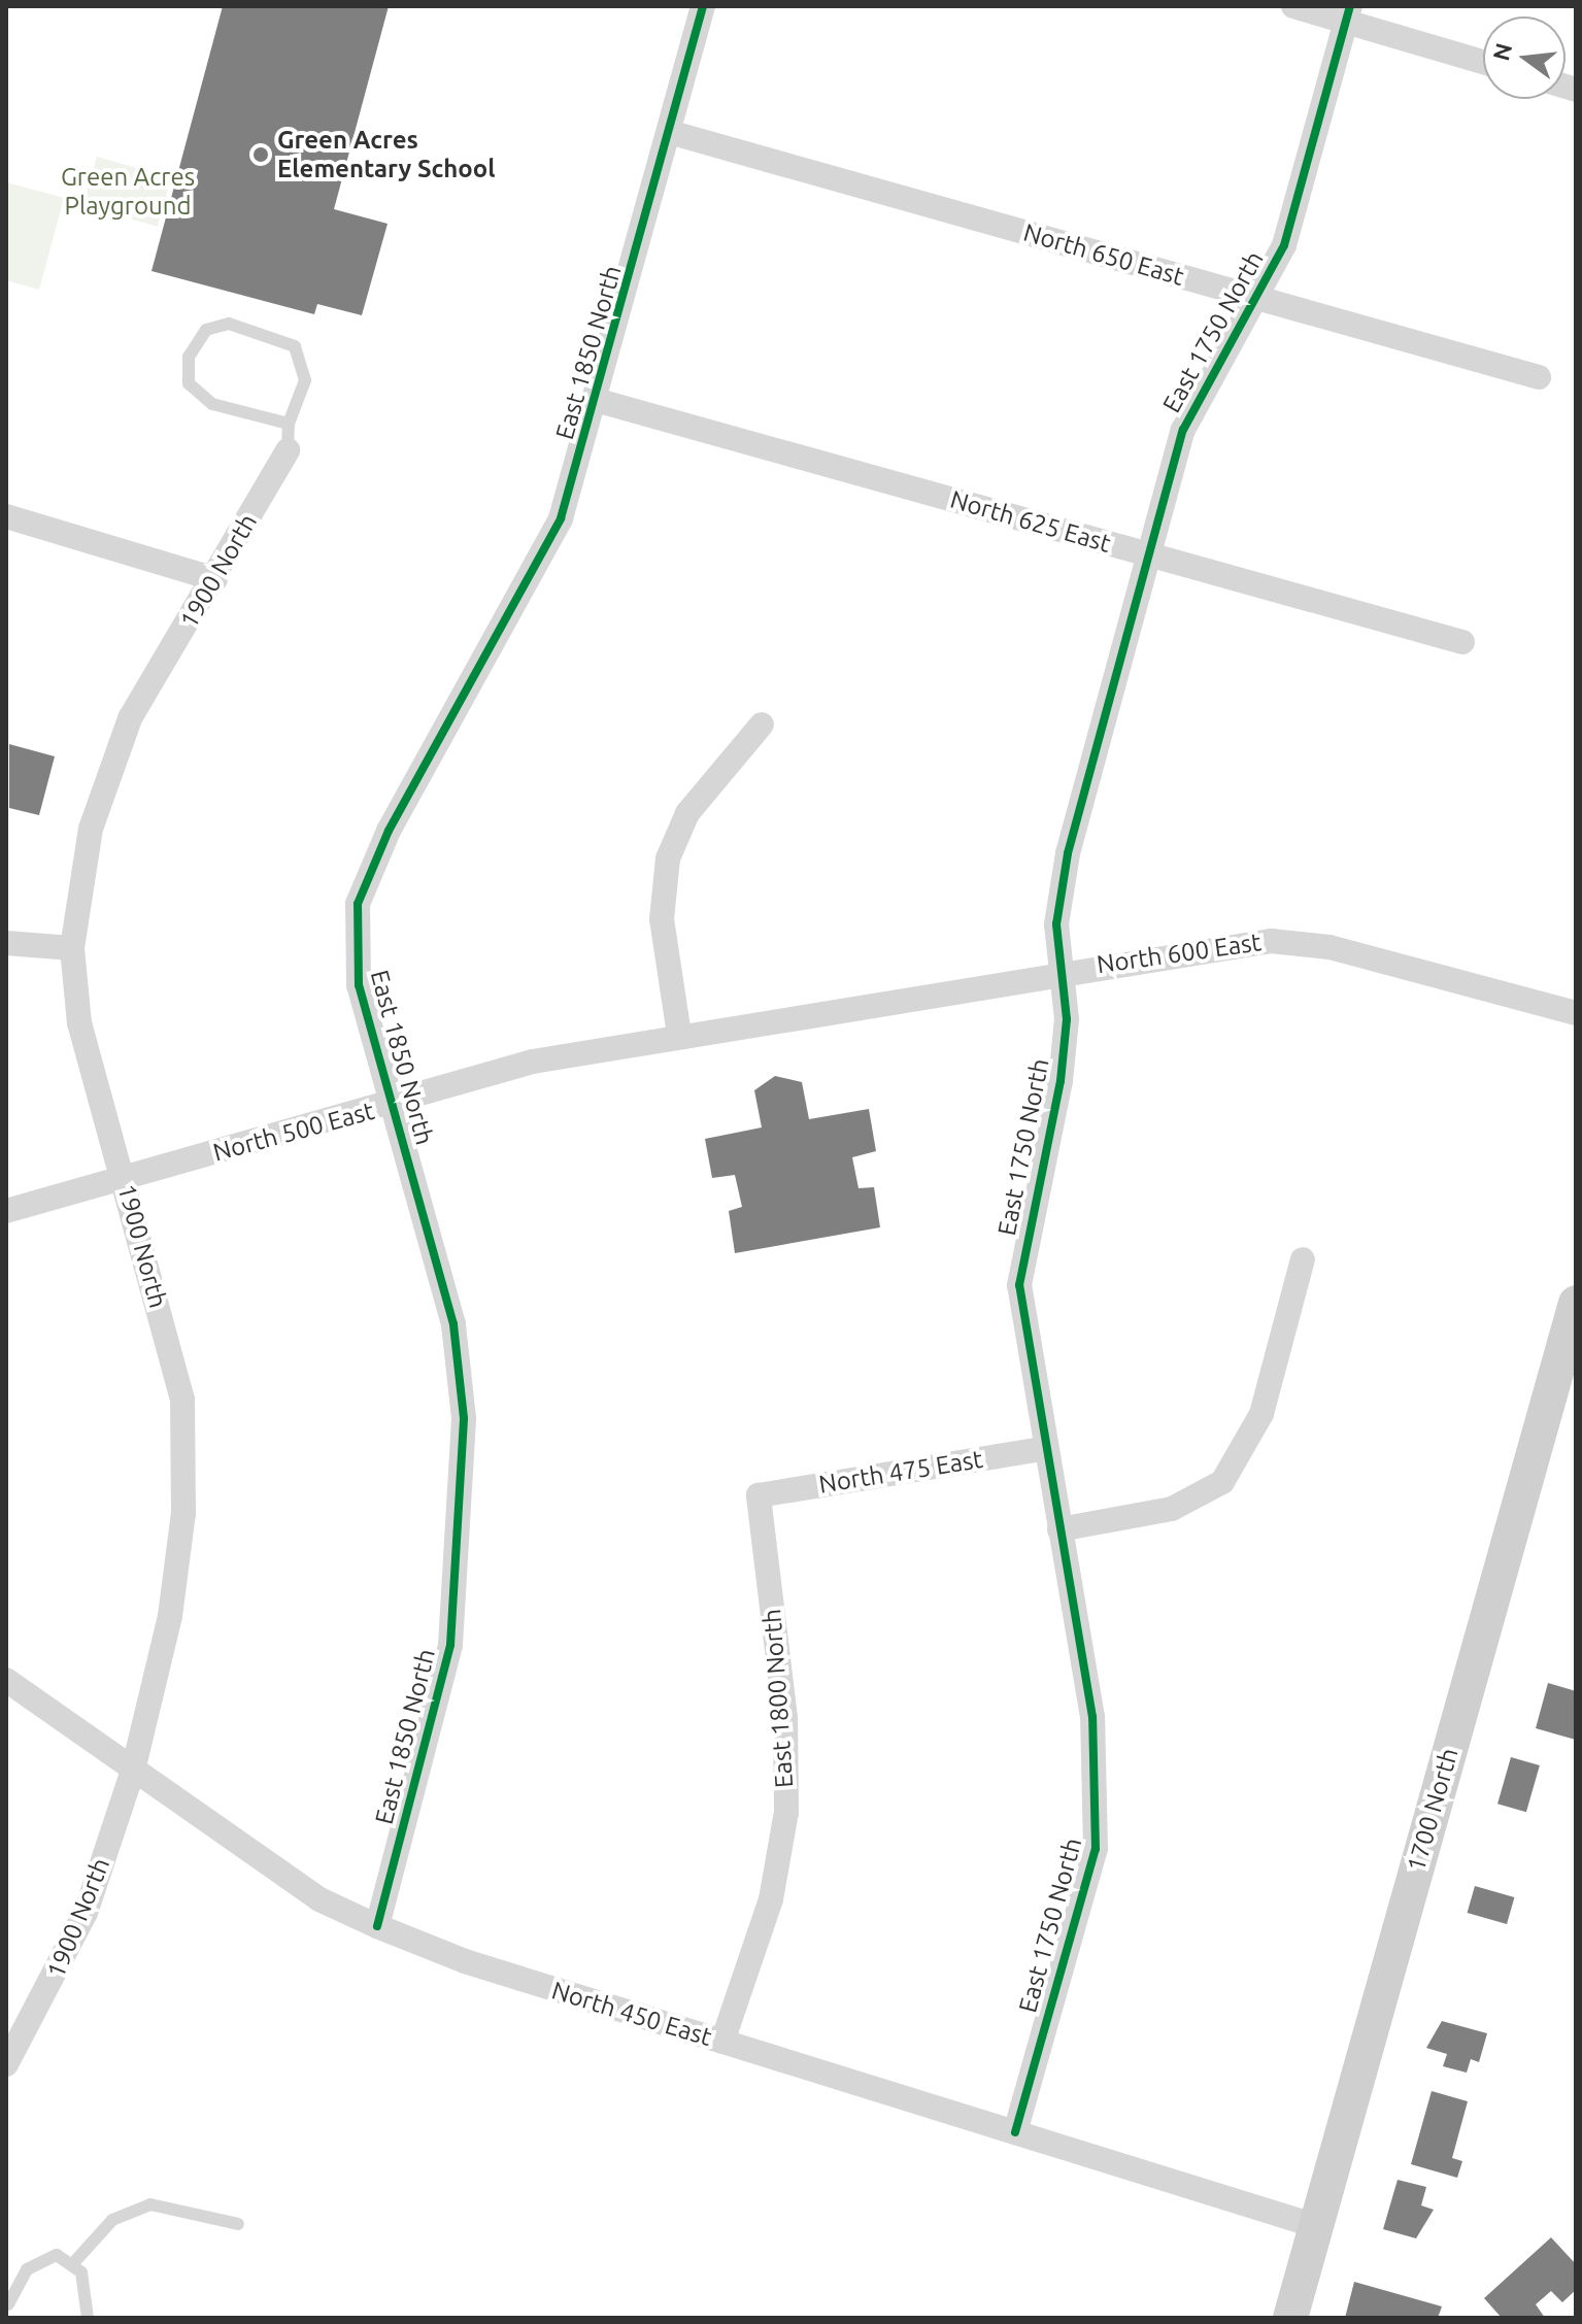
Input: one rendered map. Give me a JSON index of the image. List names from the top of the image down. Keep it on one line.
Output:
{"streets":{"street":["North 650 East","East 1750 North","East 1850 North","North 625 East","1900 North","North 600 East","North 500 East","North 475 East","East 1800 North","1700 North","North 450 East"]},"crossings":[["North 650 East","East 1750 North"],["North 650 East","East 1850 North"],["East 1750 North","North 625 East"],["East 1750 North","North 600 East"],["East 1750 North","North 475 East"],["East 1750 North","North 450 East"],["East 1850 North","North 625 East"],["East 1850 North","North 500 East"],["East 1850 North","North 450 East"],["1900 North","North 500 East"],["1900 North","North 450 East"],["North 600 East","North 500 East"],["North 475 East","East 1800 North"],["East 1800 North","North 450 East"],["1700 North","North 450 East"]],"parks":["Green Acres Playground"],"places":["Green Acres Elementary School"],"north":"left"}
